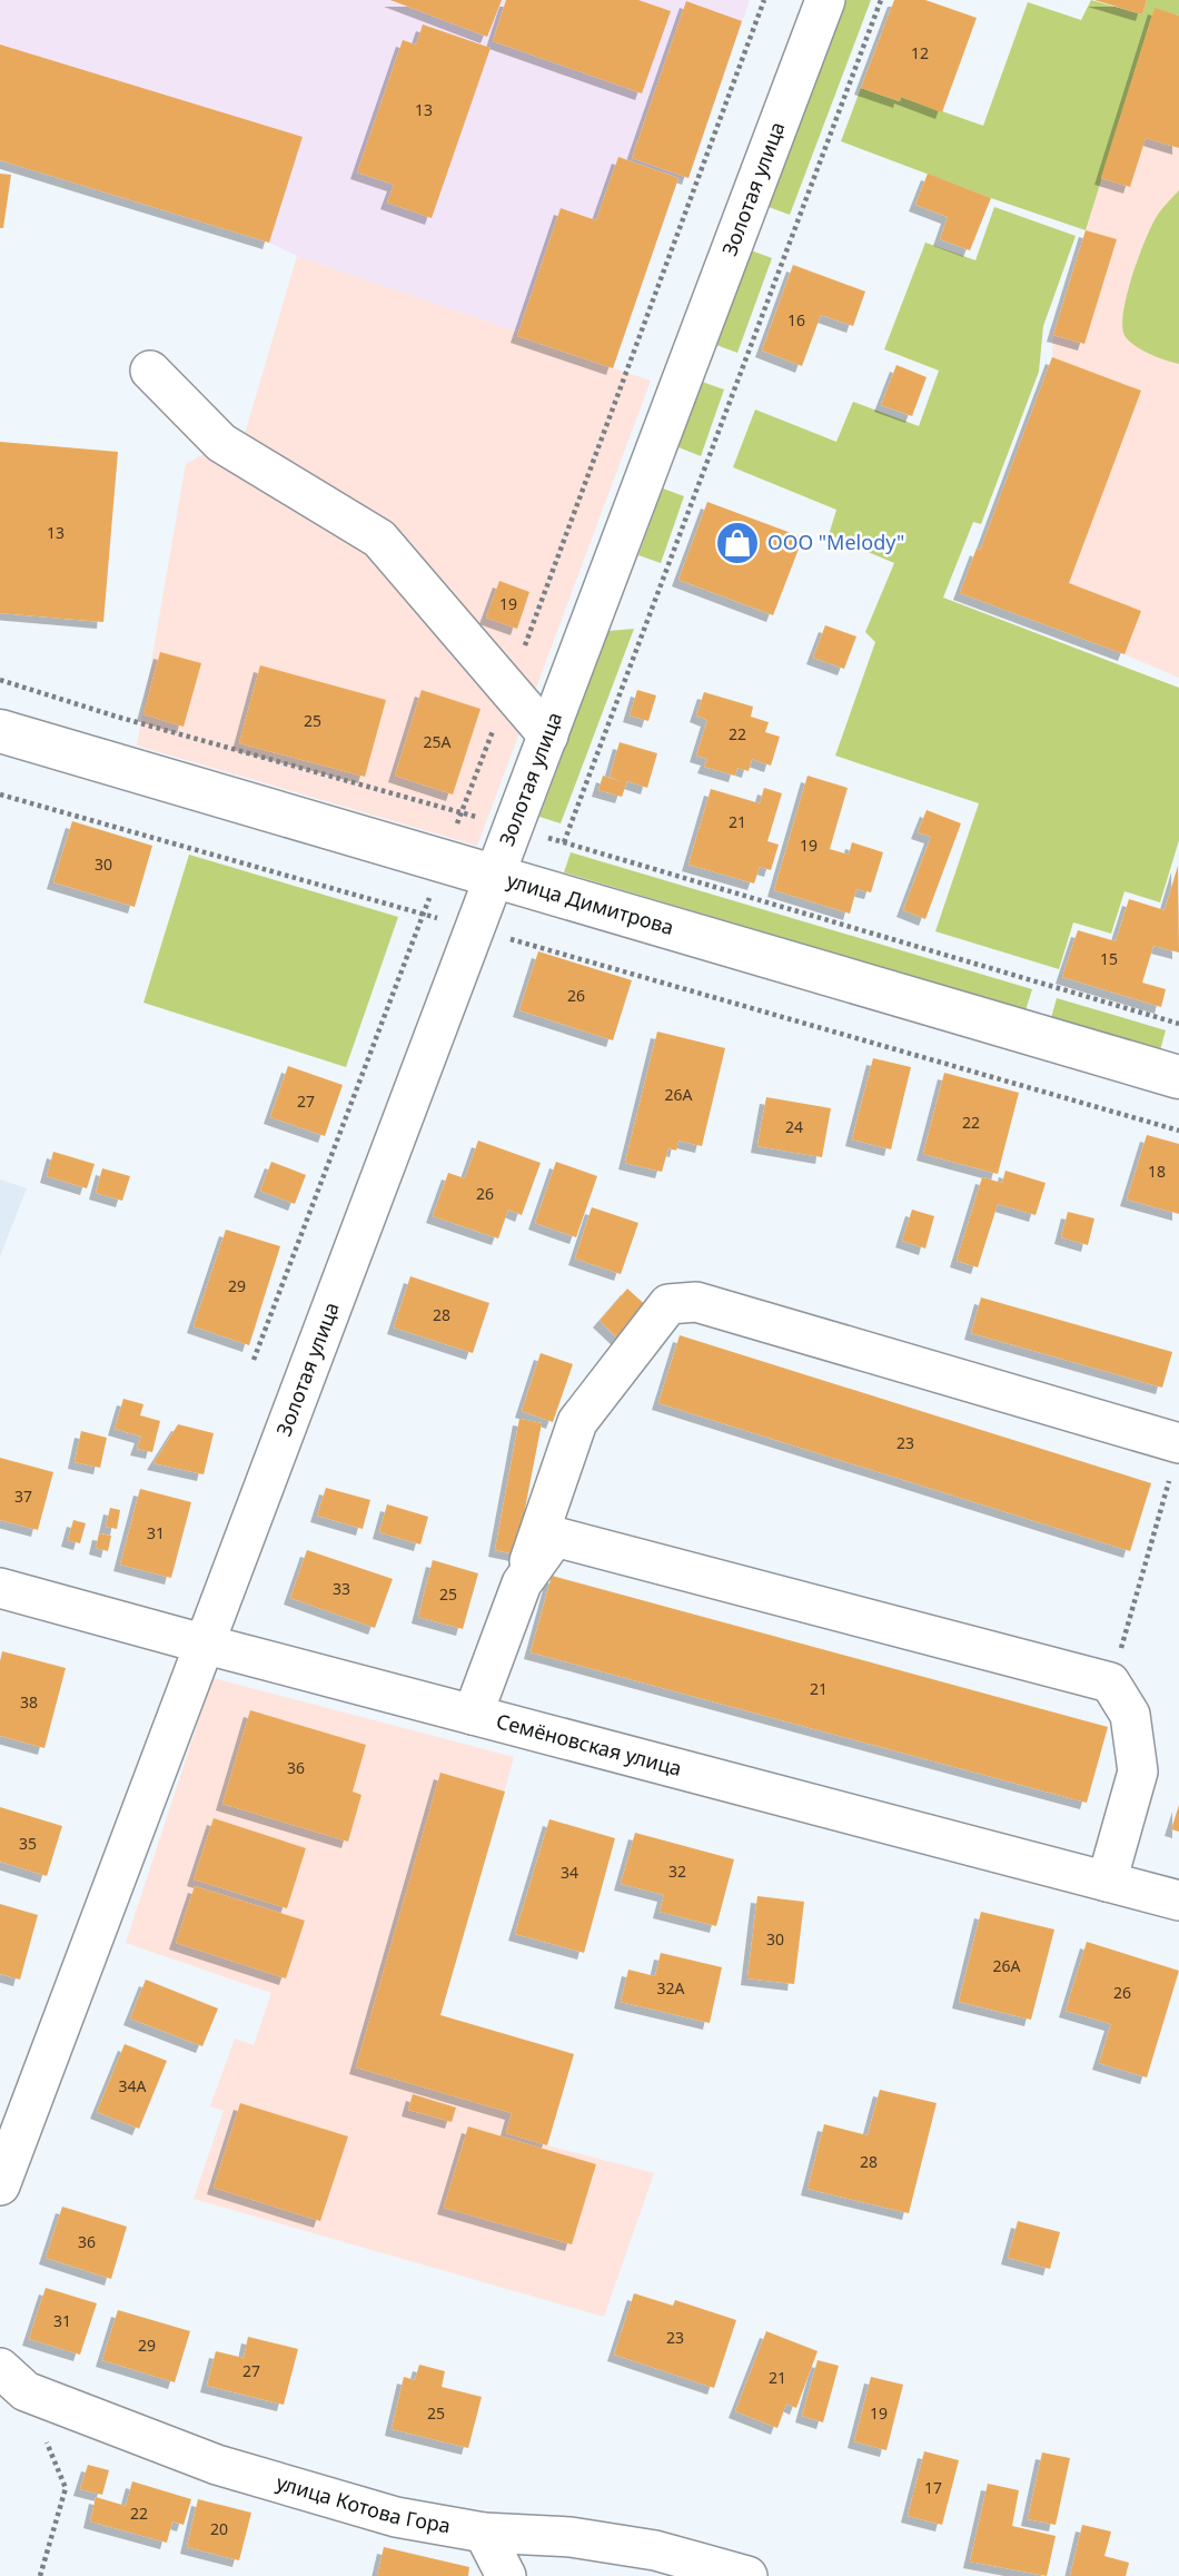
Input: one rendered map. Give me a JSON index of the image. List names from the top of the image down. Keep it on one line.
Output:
{"streets":{"main road":["улица Димитрова"],"street":["Золотая улица","Семёновская улица","улица Котова Гора"]},"crossings":[["Золотая улица","улица Димитрова"],["Золотая улица","Семёновская улица"]],"places":{"shop":["ООО \"Melody\""]},"house_numbers":["12","13","16","13","19","25","22","25А","21","19","30","15","26","26А","27","22","24","18","26","29","28","23","37","31","33","25","21","38","36","35","32","34","30","26А","32А","26","34А","28","36","31","23","29","27","21","25","19","17","22","20"]}
